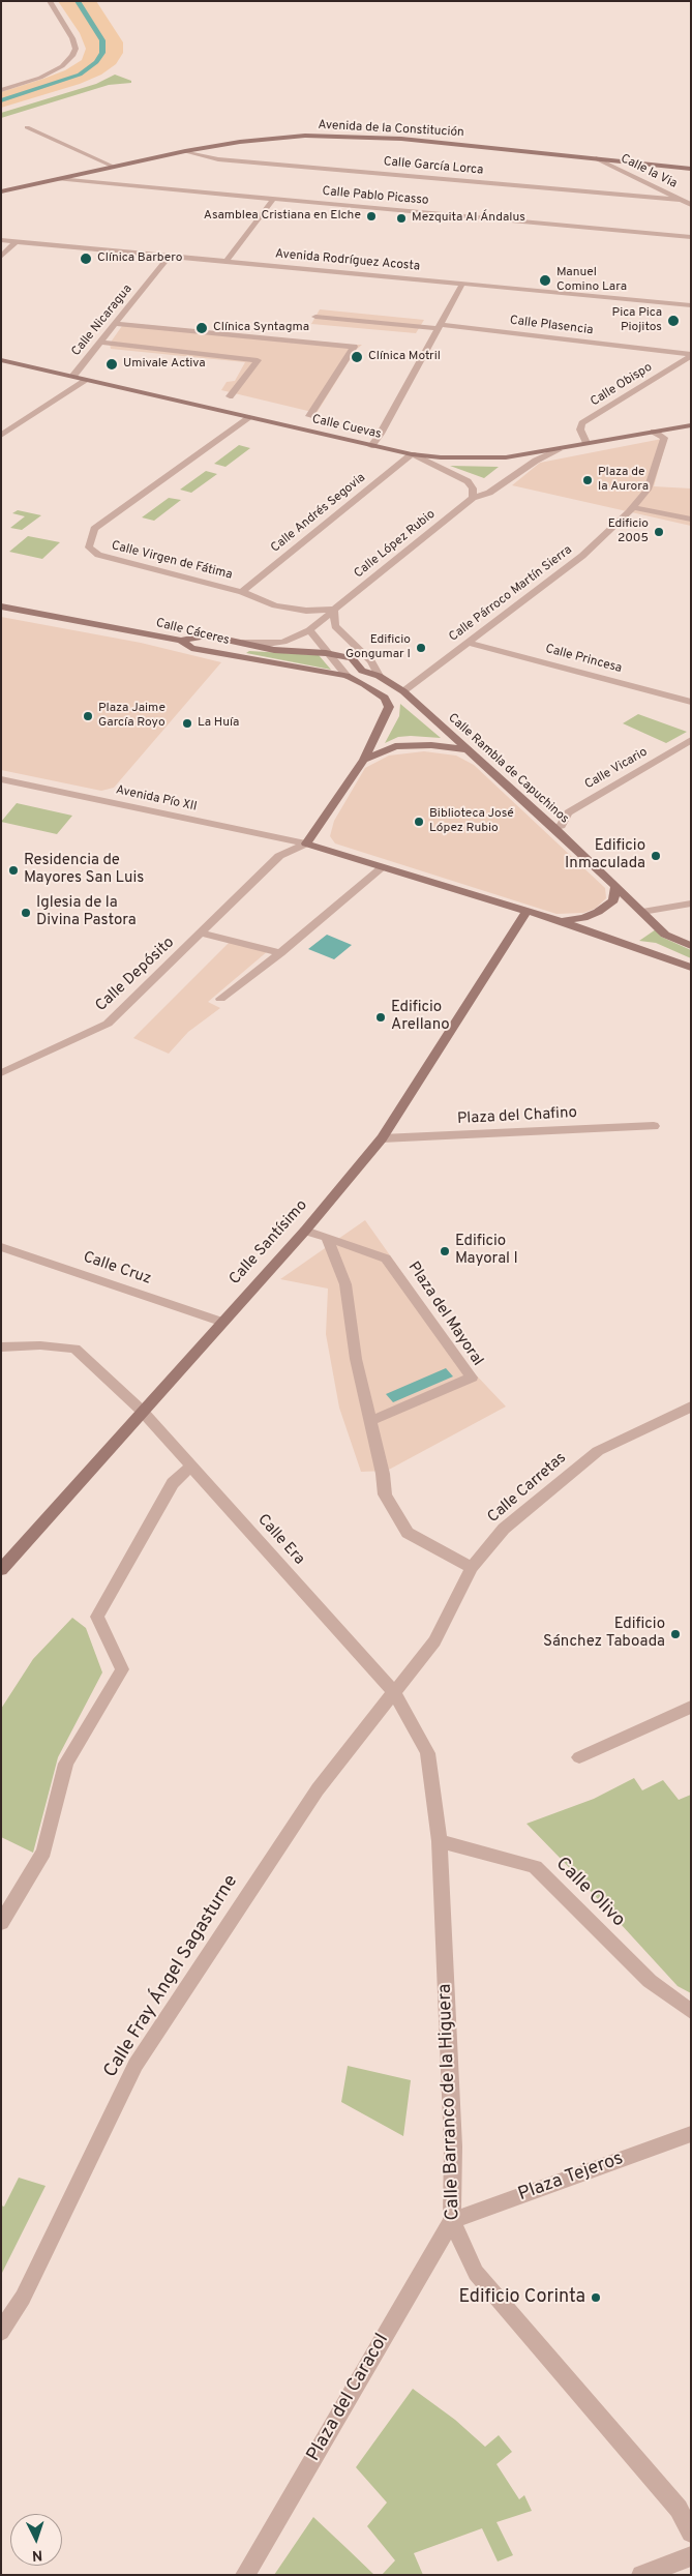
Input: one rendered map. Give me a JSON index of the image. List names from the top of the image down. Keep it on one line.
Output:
{"streets":{"main road":["Avenida de la Constitución","Calle Cuevas","Calle López Rubio","Calle Cáceres","Calle Rambla de Capuchinos","Calle Santísimo"],"street":["Calle García Lorca","Calle la Via","Calle Pablo Picasso","Avenida Rodríguez Acosta","Calle Nicaragua","Calle Plasencia","Calle Obispo","Calle Andrés Segovia","Calle Virgen de Fátima","Calle Párroco Martín Sierra","Calle Princesa","Calle Vicario","Avenida Pío XII","Calle Depósito","Plaza del Chafino","Calle Cruz","Plaza del Mayoral","Calle Carretas","Calle Era","Calle Olivo","Calle Fray Ángel Sagasturne","Calle Barranco de la Higuera","Plaza Tejeros","Plaza del Caracol"]},"crossings":[["Avenida de la Constitución","Calle García Lorca"],["Avenida de la Constitución","Calle la Via"],["Avenida de la Constitución","Calle Pablo Picasso"],["Calle García Lorca","Calle la Via"],["Avenida Rodríguez Acosta","Calle Nicaragua"],["Calle Nicaragua","Calle Cuevas"],["Calle Plasencia","Calle Obispo"],["Calle Obispo","Calle Cuevas"],["Calle Cuevas","Calle Andrés Segovia"],["Calle Cuevas","Calle López Rubio"],["Calle Cuevas","Calle Virgen de Fátima"],["Calle Andrés Segovia","Calle Virgen de Fátima"],["Calle López Rubio","Calle Virgen de Fátima"],["Calle López Rubio","Calle Cáceres"],["Calle López Rubio","Calle Rambla de Capuchinos"],["Calle Párroco Martín Sierra","Calle Princesa"],["Calle Párroco Martín Sierra","Calle Rambla de Capuchinos"],["Calle Cáceres","Avenida Pío XII"],["Calle Cáceres","Calle Depósito"],["Avenida Pío XII","Calle Depósito"],["Plaza del Chafino","Calle Santísimo"],["Calle Santísimo","Calle Cruz"],["Calle Santísimo","Plaza del Mayoral"],["Calle Santísimo","Calle Era"],["Calle Carretas","Calle Era"],["Calle Carretas","Calle Fray Ángel Sagasturne"],["Calle Carretas","Calle Barranco de la Higuera"],["Calle Era","Calle Fray Ángel Sagasturne"],["Calle Era","Calle Barranco de la Higuera"],["Calle Olivo","Calle Barranco de la Higuera"],["Calle Fray Ángel Sagasturne","Calle Barranco de la Higuera"],["Calle Barranco de la Higuera","Plaza Tejeros"],["Calle Barranco de la Higuera","Plaza del Caracol"],["Plaza Tejeros","Plaza del Caracol"]],"places":["Asamblea Cristiana en Elche","Mezquita Al Ándalus","Clínica Barbero","Manuel Comino Lara","Pica Pica Piojitos","Clínica Syntagma","Clínica Motril","Umivale Activa","Plaza de la Aurora","Edificio 2005","Edificio Gongumar I","Plaza Jaime García Royo","La Huía","Biblioteca José López Rubio","Edificio Inmaculada","Residencia de Mayores San Luis","Iglesia de la Divina Pastora","Edificio Arellano","Edificio Mayoral I","Edificio Sánchez Taboada","Edificio Corinta"],"north":"bottom"}
